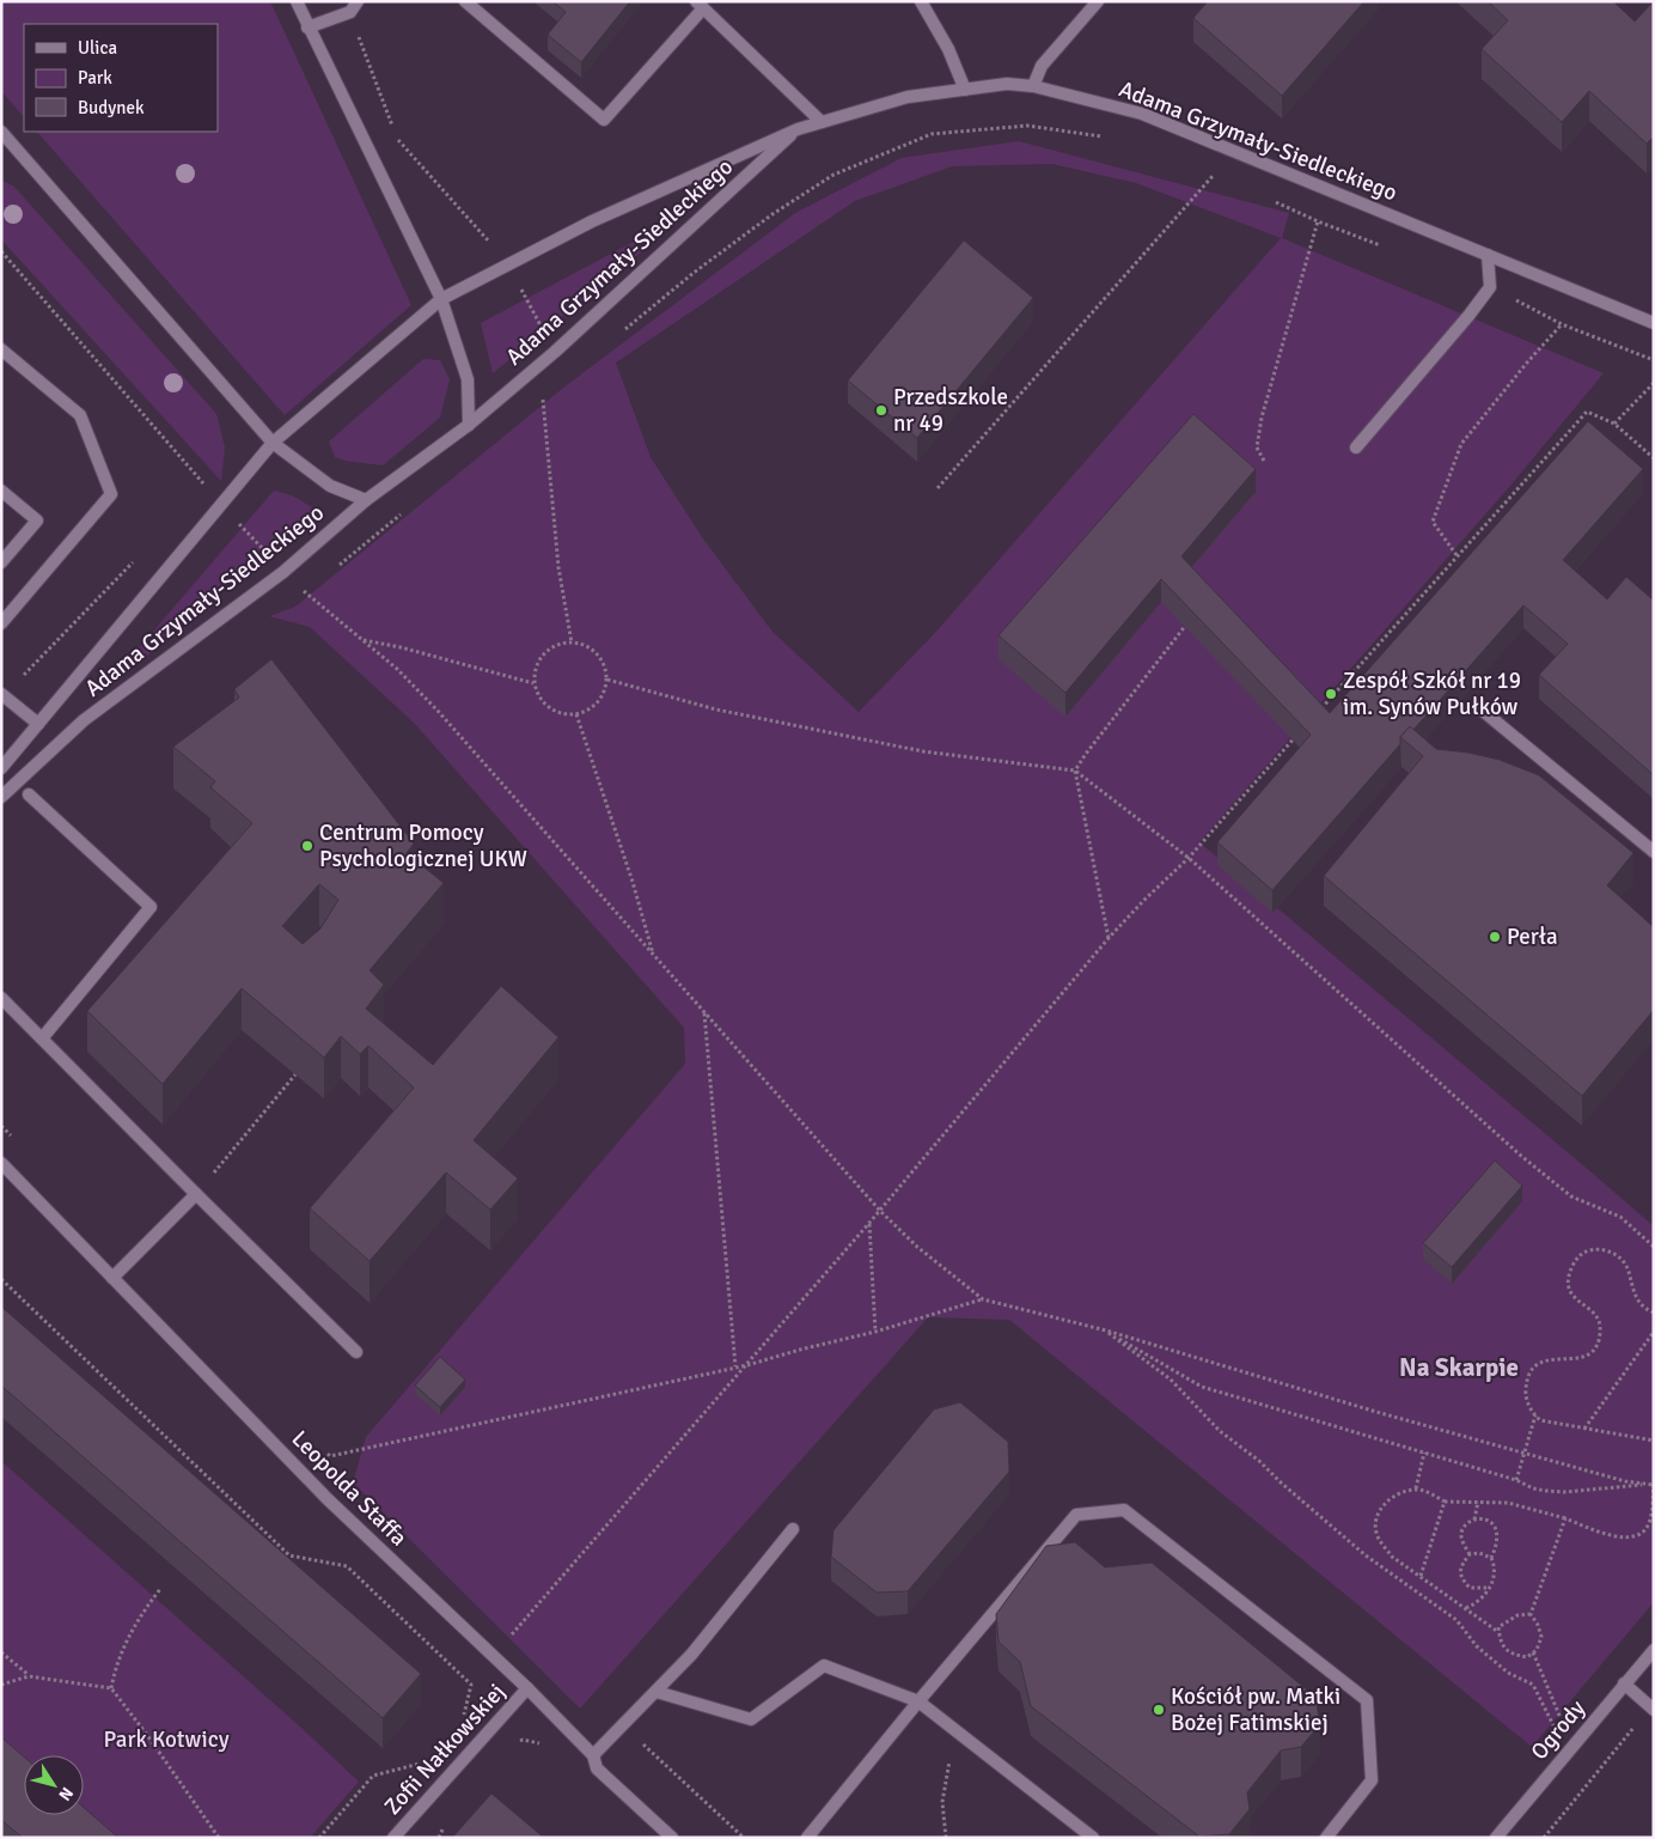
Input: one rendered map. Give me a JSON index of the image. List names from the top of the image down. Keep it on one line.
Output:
{"streets":{"street":["Adama Grzymały-Siedleckiego","Leopolda Staffa","Ogrody","Zofii Nałkowskiej"]},"crossings":[["Leopolda Staffa","Zofii Nałkowskiej"]],"districts":["Na Skarpie"],"parks":["Park Kotwicy"],"places":["Przedszkole nr 49","Zespół Szkół nr 19 im. Synów Pułków","Centrum Pomocy Psychologicznej UKW","Perła","Kościół pw. Matki Bożej Fatimskiej"],"legend":["Ulica","Park","Budynek"],"north":"bottom right"}
